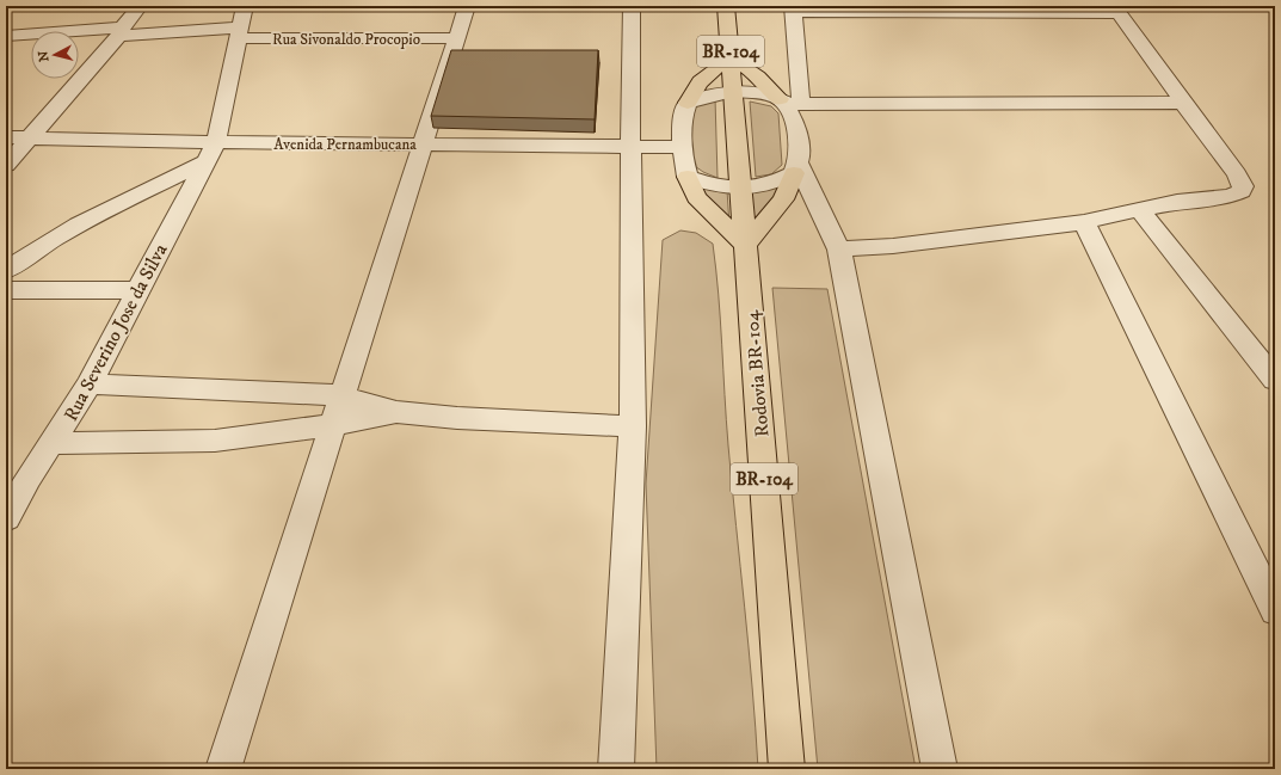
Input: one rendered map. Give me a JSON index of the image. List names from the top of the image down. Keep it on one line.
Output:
{"streets":{"highway":["BR-104","Rodovia BR-104"],"street":["Rua Sivonaldo Procopio","Avenida Pernambucana","Rua Severino Jose da Silva"]},"crossings":[["Rua Sivonaldo Procopio","Rua Severino Jose da Silva"],["Avenida Pernambucana","Rua Severino Jose da Silva"]],"north":"left"}
